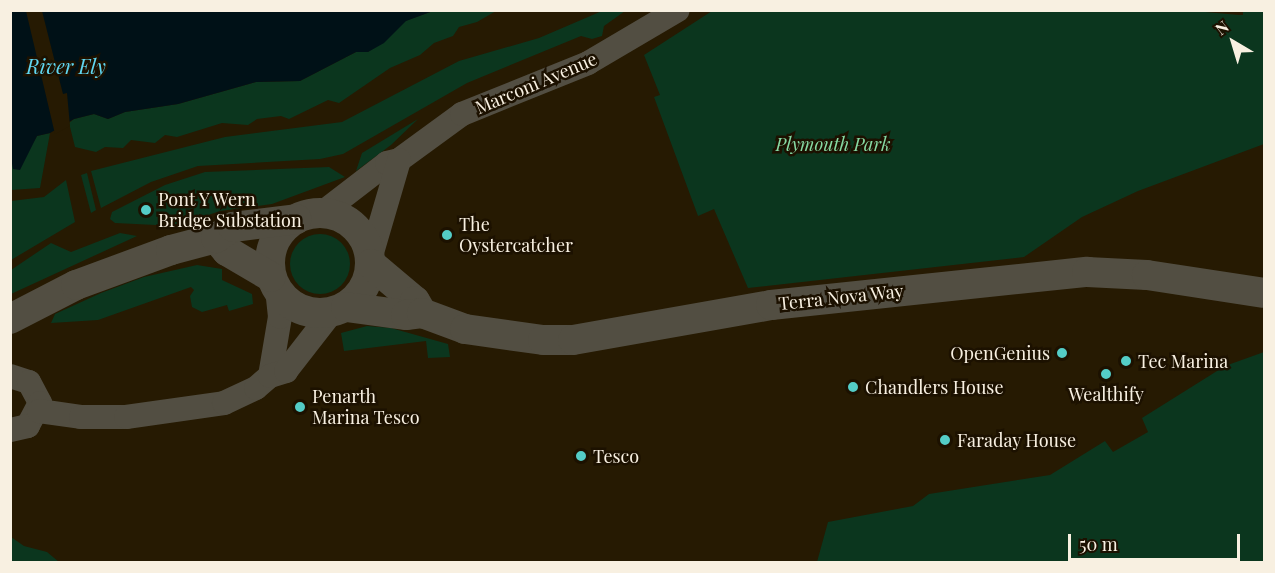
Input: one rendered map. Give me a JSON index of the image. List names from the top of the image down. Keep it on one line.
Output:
{"streets":{"street":["Marconi Avenue","Terra Nova Way"]},"crossings":[["Marconi Avenue","Terra Nova Way"]],"water":["River Ely"],"parks":["Plymouth Park"],"places":["Pont Y Wern Bridge Substation","The Oystercatcher","OpenGenius","Tec Marina","Wealthify","Chandlers House","Penarth Marina Tesco","Faraday House","Tesco"],"scale_bar":"50 m","north":"top left"}
